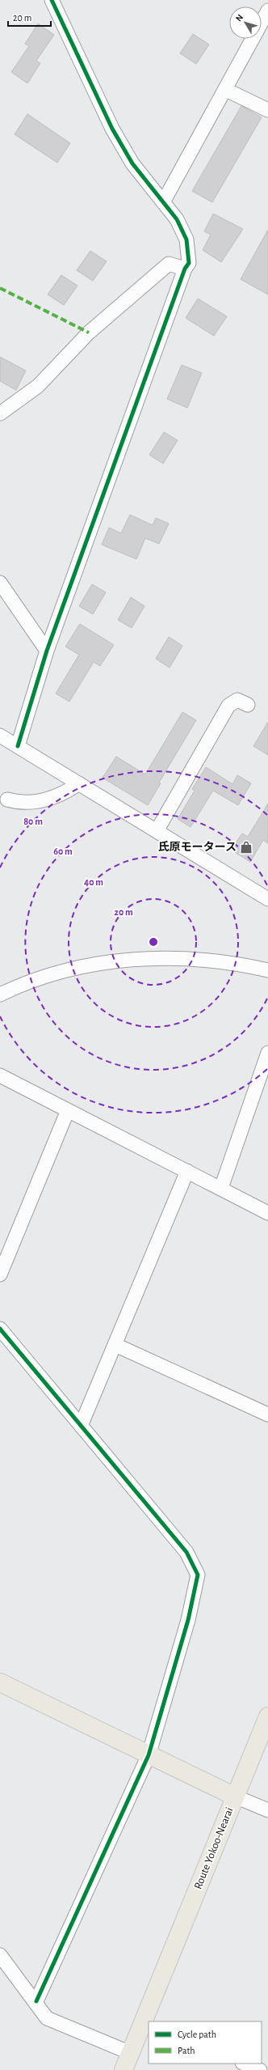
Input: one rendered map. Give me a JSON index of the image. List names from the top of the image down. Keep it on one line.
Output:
{"streets":{"main road":["Route Yokoo-Nearai"]},"places":{"shop":["氏原モータース"]},"legend":["Cycle path","Path"],"scale_bar":"20 m","north":"top left","rings":["80 m","60 m","40 m","20 m"]}
